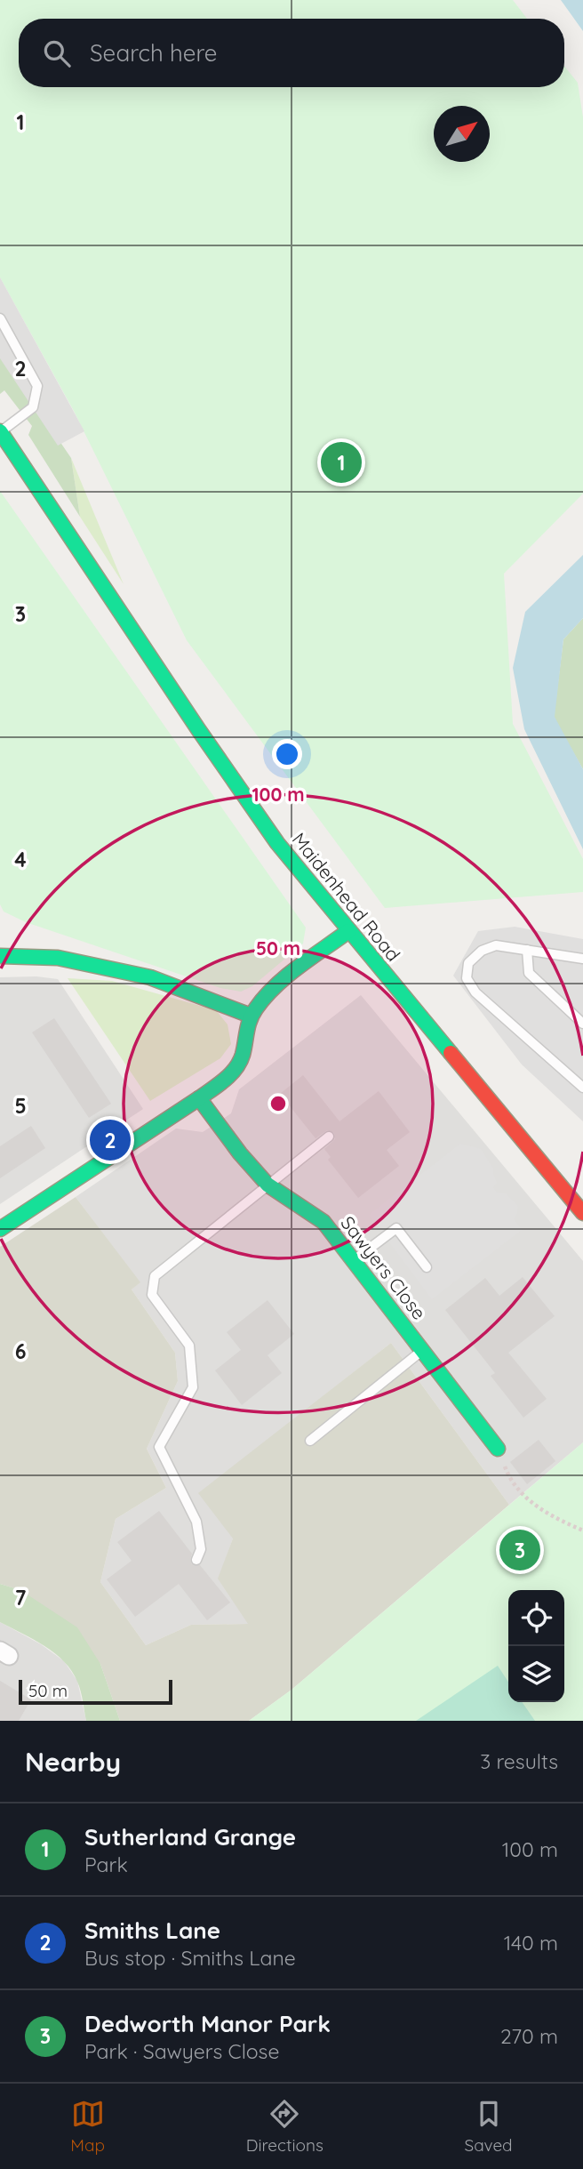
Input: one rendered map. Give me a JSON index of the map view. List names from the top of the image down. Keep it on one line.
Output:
{"streets":{"street":["Maidenhead Road","Sawyers Close"]},"scale_bar":"50 m","north":"top right","page":{"search":"Search here","pins":["1","2","3"],"scale":"50 m","heading":["Nearby","3 results"],"list":[{"mark":"1","name":"Sutherland Grange","note":"Park","value":"100 m"},{"mark":"2","name":"Smiths Lane","note":"Bus stop · Smiths Lane","value":"140 m"},{"mark":"3","name":"Dedworth Manor Park","note":"Park · Sawyers Close","value":"270 m"}],"nav":["Map","Directions","Saved"]},"grid":{"rows":["1","2","3","4","5","6","7"]},"rings":["100 m","50 m"]}
